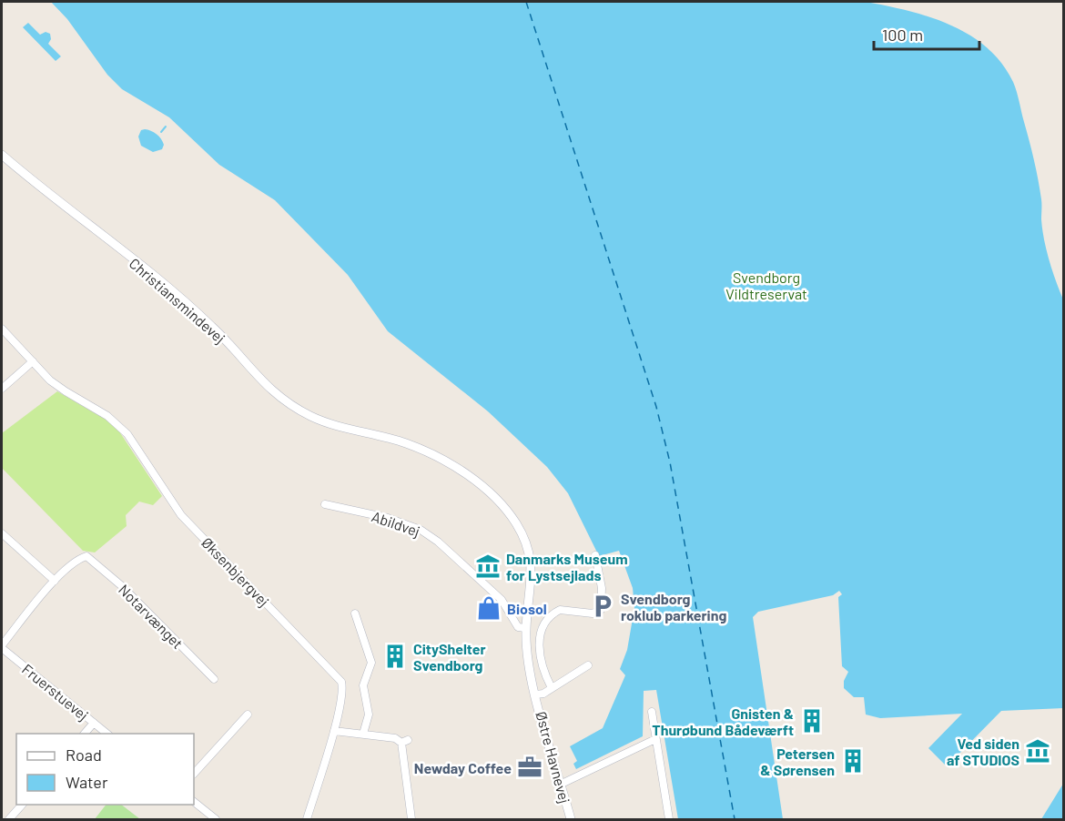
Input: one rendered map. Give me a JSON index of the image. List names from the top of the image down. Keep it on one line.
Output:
{"streets":{"street":["Christiansmindevej","Abildvej","Øksenbjergvej","Notarvænget","Fruerstuevej","Østre Havnevej"]},"crossings":[["Christiansmindevej","Abildvej"],["Christiansmindevej","Østre Havnevej"],["Abildvej","Østre Havnevej"]],"parks":["Svendborg Vildtreservat"],"places":{"museum":["Danmarks Museum for Lystsejlads","Ved siden af STUDIOS"],"parking":["Svendborg roklub parkering"],"shop":["Biosol"],"building":["CityShelter Svendborg","Gnisten & Thurøbund Bådeværft","Petersen & Sørensen"],"office":["Newday Coffee"]},"legend":["Road","Water"],"scale_bar":"100 m"}
